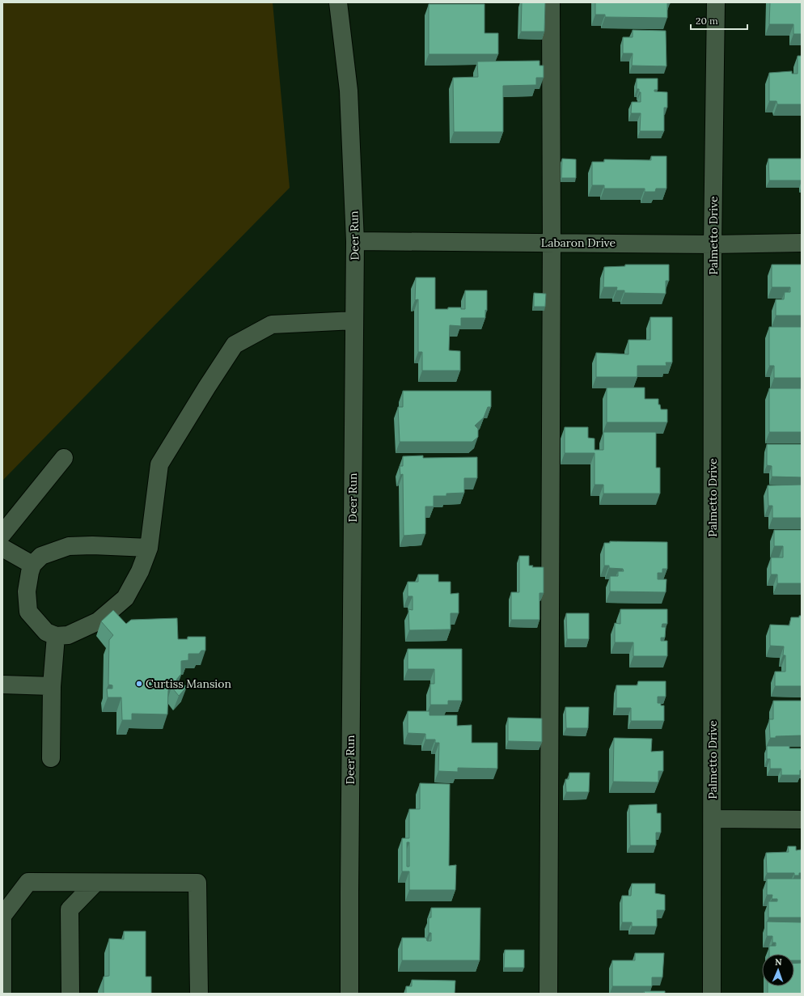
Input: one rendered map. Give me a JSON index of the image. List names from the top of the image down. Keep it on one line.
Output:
{"streets":{"street":["Deer Run","Palmetto Drive","Labaron Drive"]},"crossings":[["Deer Run","Labaron Drive"],["Palmetto Drive","Labaron Drive"]],"places":["Curtiss Mansion"],"scale_bar":"20 m","north":"top"}
